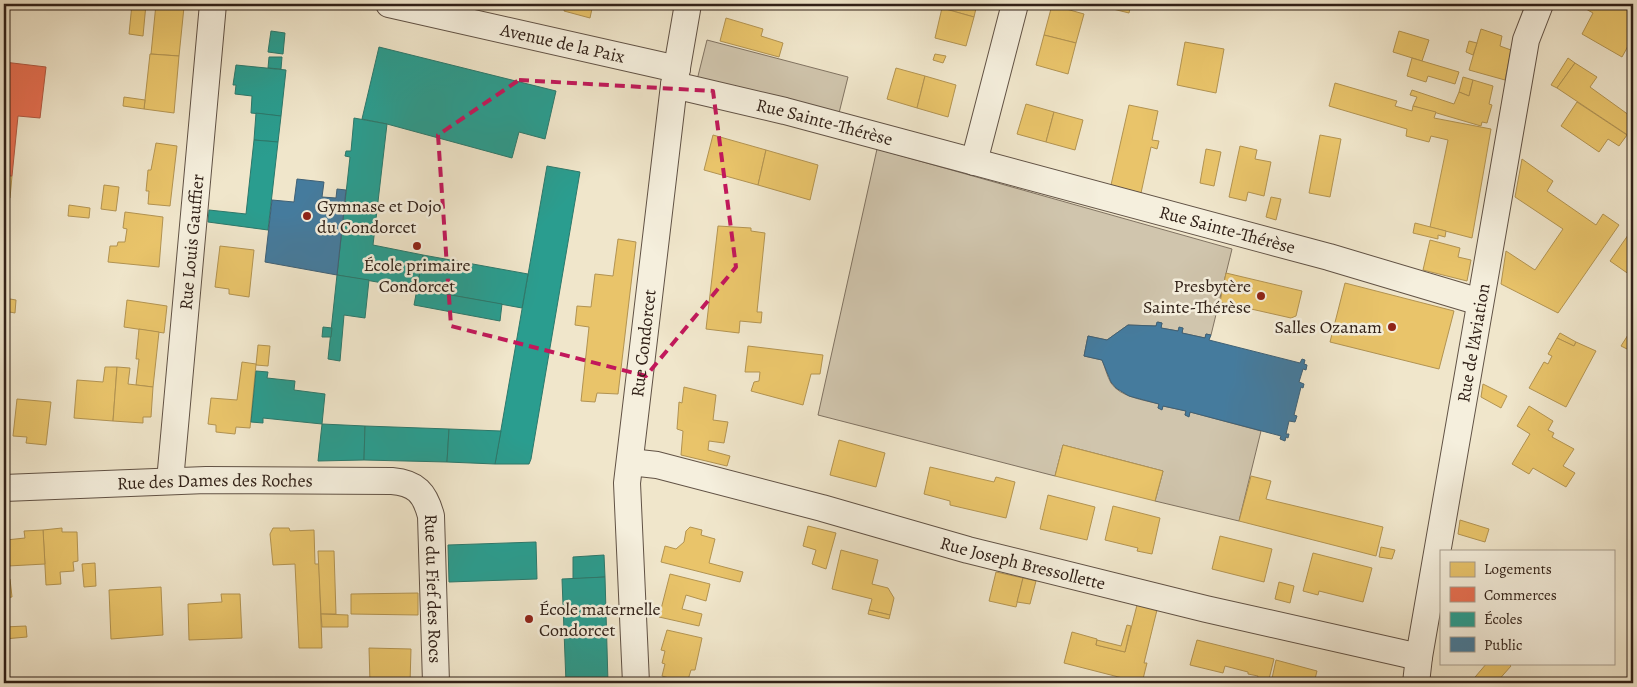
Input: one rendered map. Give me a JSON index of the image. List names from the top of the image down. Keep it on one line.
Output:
{"streets":{"street":["Avenue de la Paix","Rue Sainte-Thérèse","Rue Louis Gauffier","Rue de l'Aviation","Rue Condorcet","Rue des Dames des Roches","Rue Joseph Bressollette","Rue du Fief des Rocs"]},"crossings":[["Avenue de la Paix","Rue Sainte-Thérèse"],["Avenue de la Paix","Rue Condorcet"],["Rue Sainte-Thérèse","Rue de l'Aviation"],["Rue Sainte-Thérèse","Rue Condorcet"],["Rue Louis Gauffier","Rue des Dames des Roches"],["Rue de l'Aviation","Rue Joseph Bressollette"],["Rue Condorcet","Rue Joseph Bressollette"],["Rue des Dames des Roches","Rue du Fief des Rocs"]],"places":["Gymnase et Dojo du Condorcet","École primaire Condorcet","Presbytère Sainte-Thérèse","Salles Ozanam","École maternelle Condorcet"],"legend":["Logements","Commerces","Écoles","Public"]}
